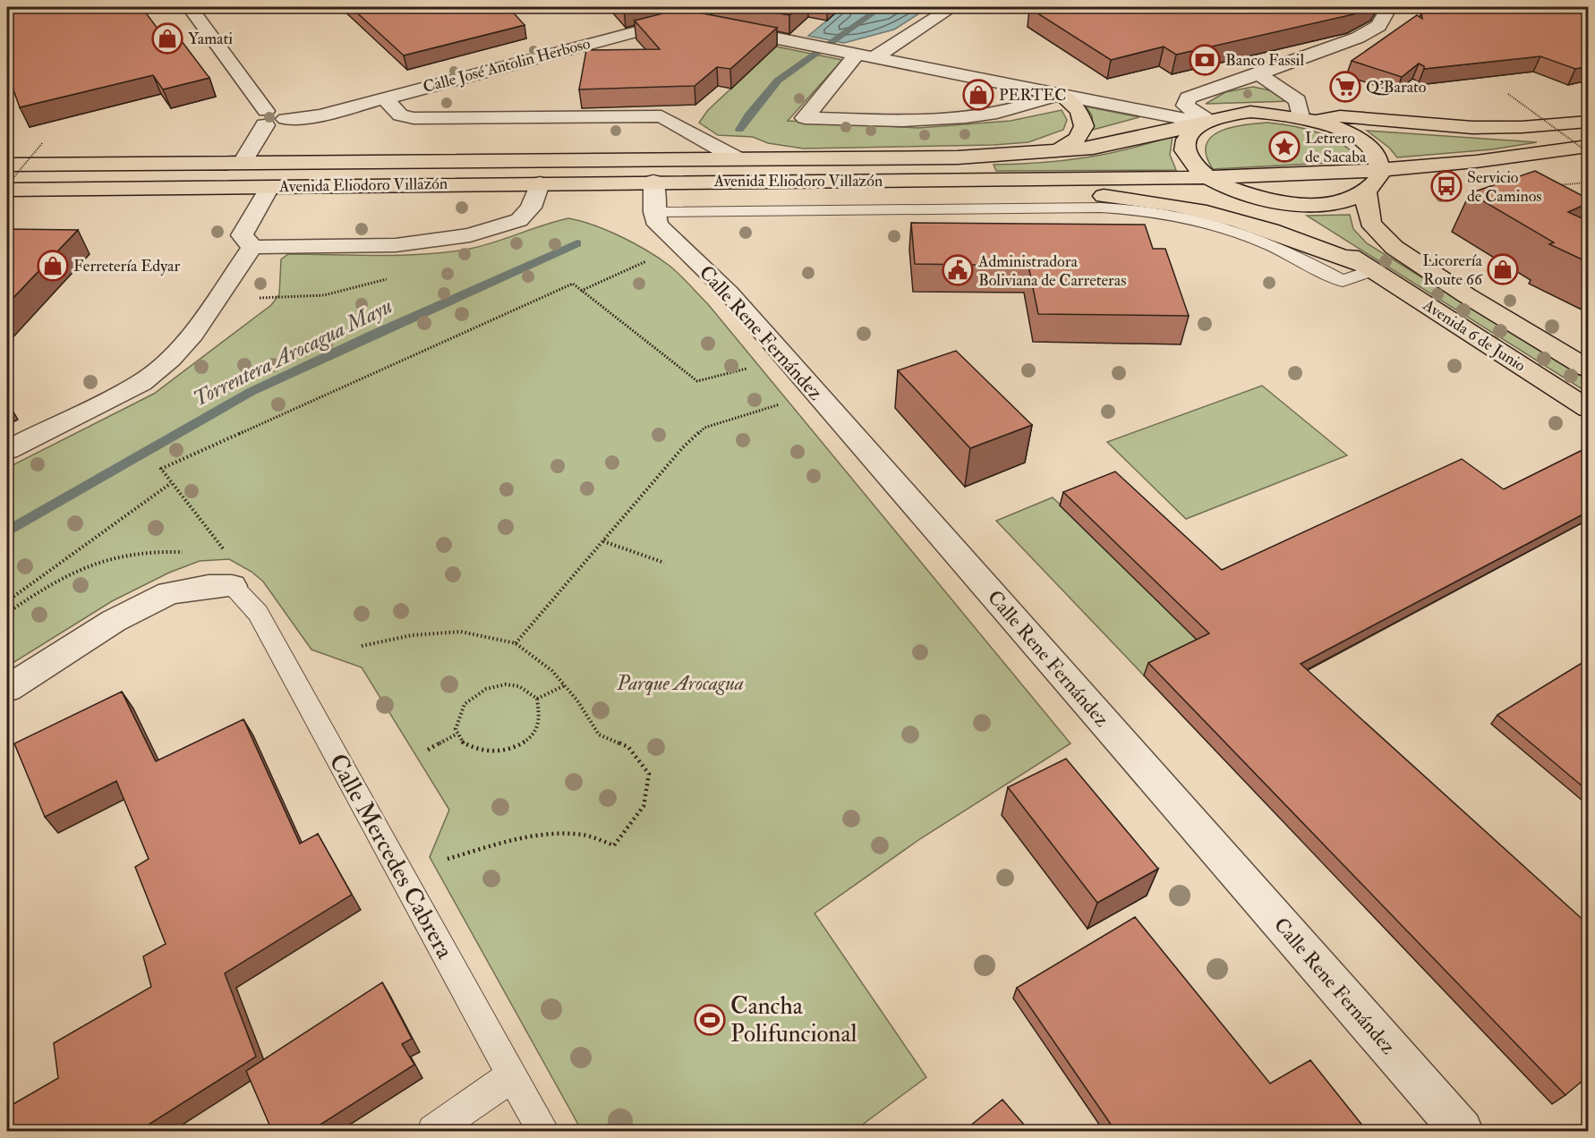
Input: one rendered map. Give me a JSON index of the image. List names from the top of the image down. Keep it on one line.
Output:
{"streets":{"highway":["Avenida Eliodoro Villazón","Avenida 6 de Junio"],"street":["Calle José Antolin Herboso","Calle Rene Fernández"],"lane":["Calle Mercedes Cabrera"]},"crossings":[["Avenida Eliodoro Villazón","Calle Rene Fernández"]],"water":["Torrentera Arocagua Mayu"],"parks":["Parque Arocagua"],"places":{"shop":["Yamati","PERTEC","Ferretería Edyar","Licorería Route 66"],"bank":["Banco Fassil"],"supermarket":["Q'Barato"],"place":["Letrero de Sacaba"],"bus stop":["Servicio de Caminos"],"public building":["Administradora Boliviana de Carreteras"],"sports":["Cancha Polifuncional"]}}
